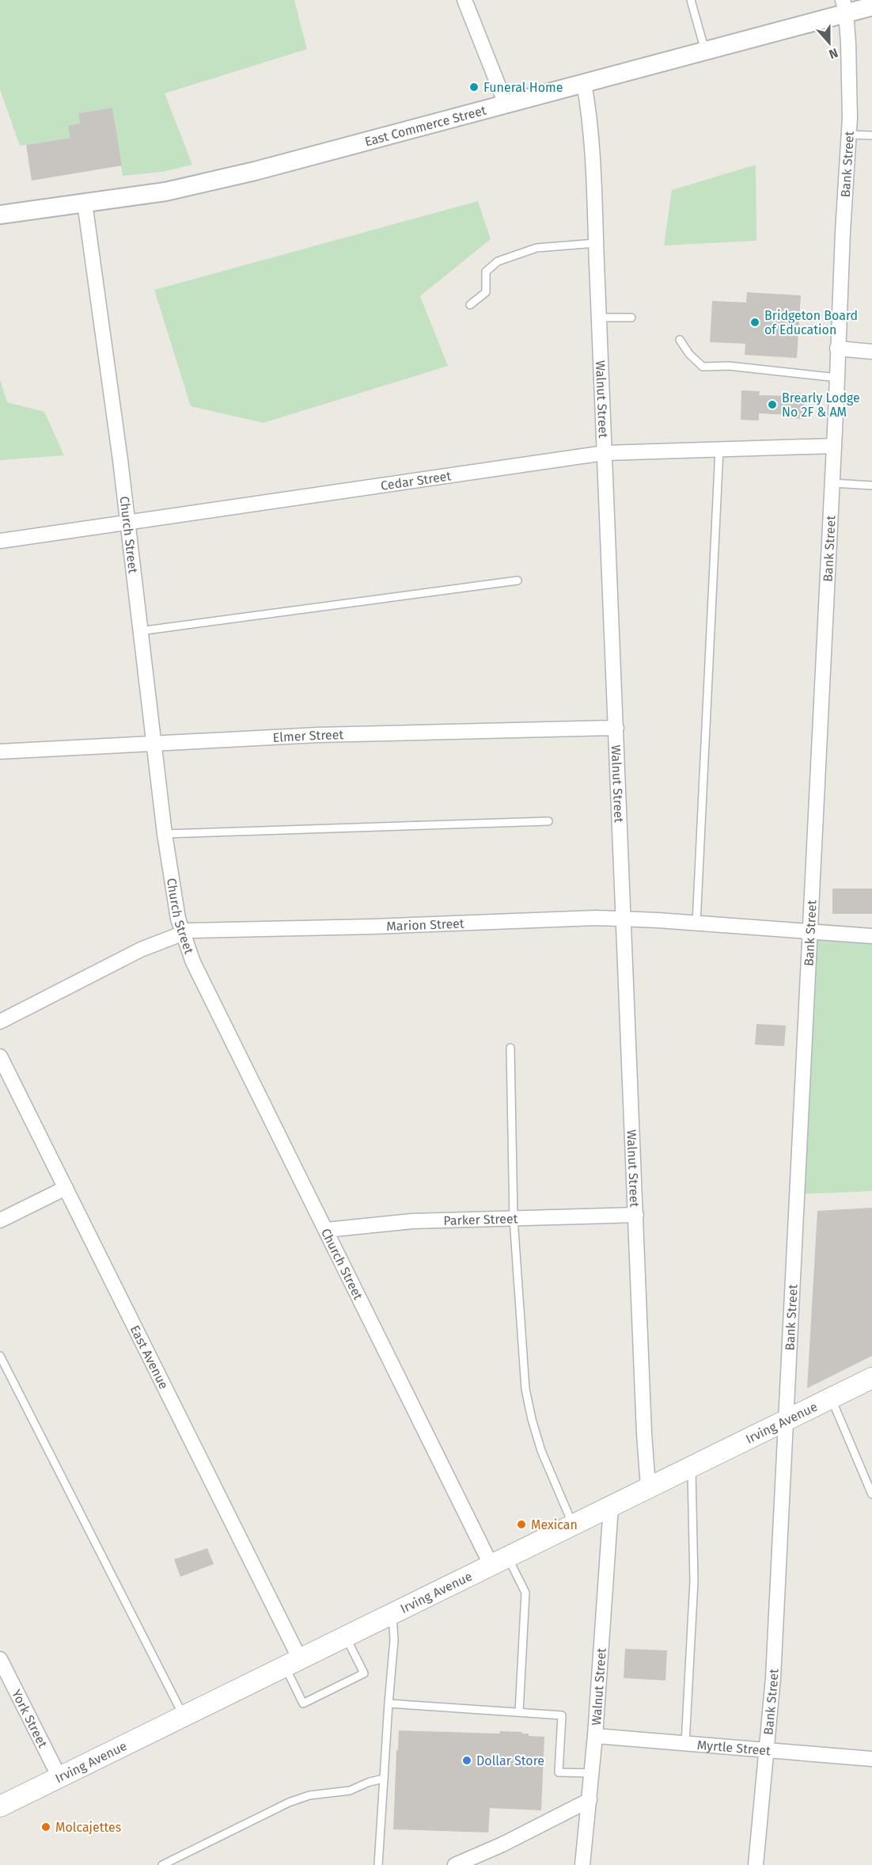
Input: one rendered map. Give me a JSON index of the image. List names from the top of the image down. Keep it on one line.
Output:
{"streets":{"main road":["Irving Avenue"],"street":["East Commerce Street","Bank Street","Walnut Street","Cedar Street","Church Street","Elmer Street","Marion Street","Parker Street","East Avenue","York Street","Myrtle Street"]},"crossings":[["East Commerce Street","Bank Street"],["East Commerce Street","Walnut Street"],["East Commerce Street","Church Street"],["Bank Street","Cedar Street"],["Bank Street","Marion Street"],["Bank Street","Irving Avenue"],["Bank Street","Myrtle Street"],["Walnut Street","Cedar Street"],["Walnut Street","Elmer Street"],["Walnut Street","Marion Street"],["Walnut Street","Parker Street"],["Walnut Street","Irving Avenue"],["Walnut Street","Myrtle Street"],["Cedar Street","Church Street"],["Church Street","Elmer Street"],["Church Street","Marion Street"],["Church Street","Parker Street"],["Church Street","Irving Avenue"],["East Avenue","Irving Avenue"],["Irving Avenue","York Street"]],"places":["Funeral Home","Bridgeton Board of Education","Brearly Lodge No 2F & AM","Mexican","Dollar Store","Molcajettes"],"north":"bottom"}
